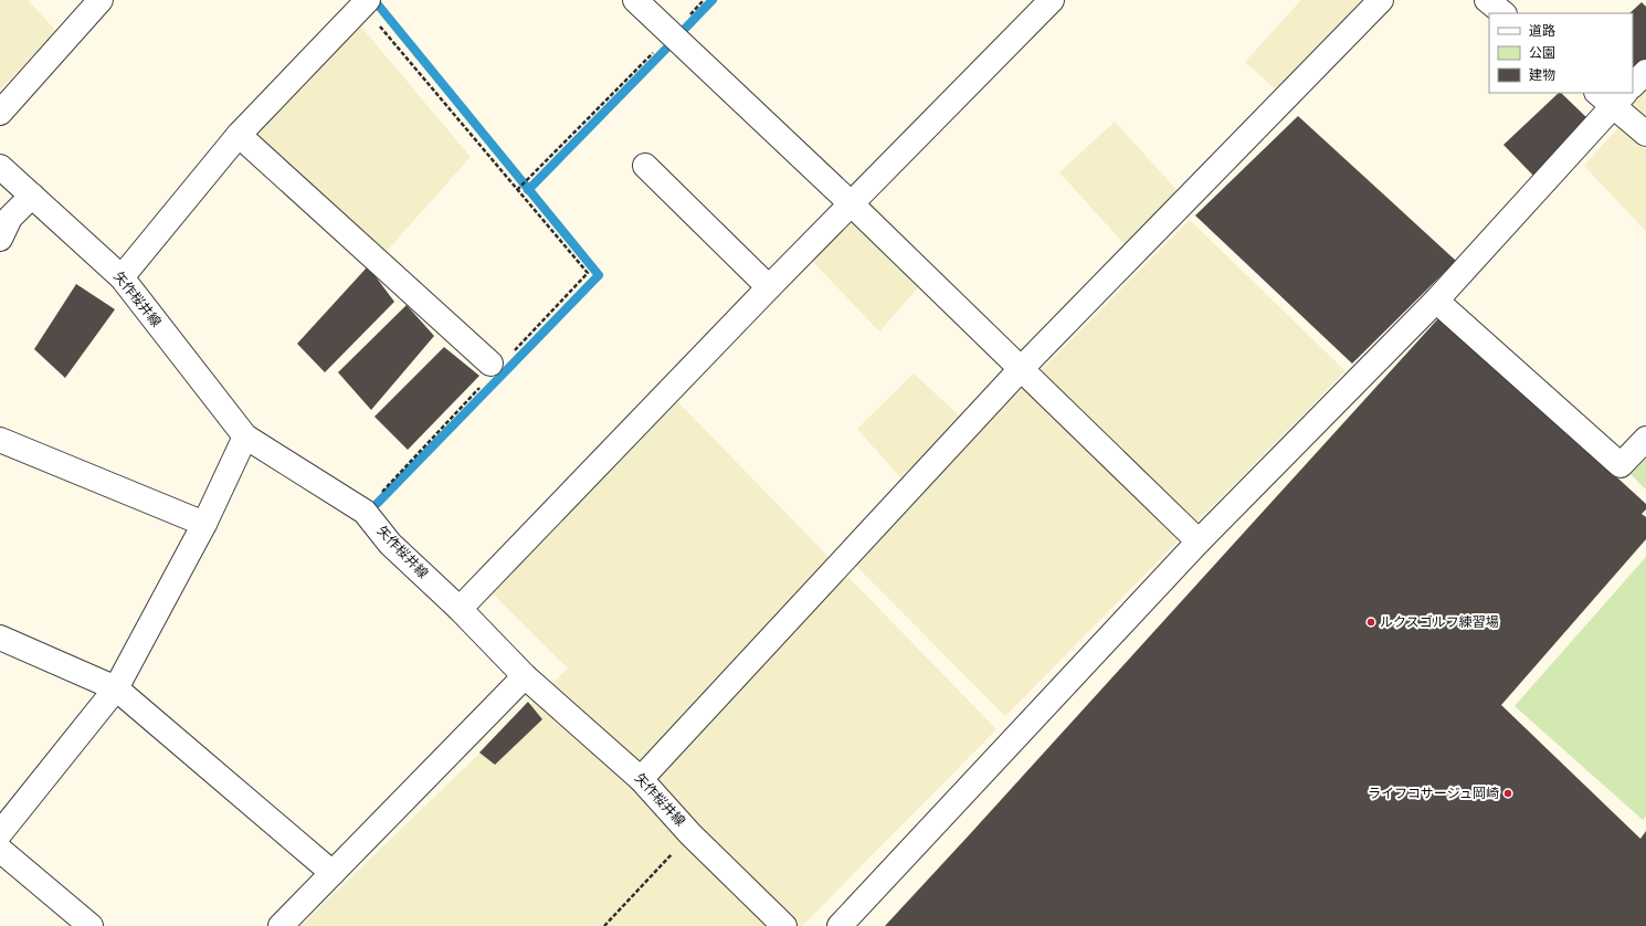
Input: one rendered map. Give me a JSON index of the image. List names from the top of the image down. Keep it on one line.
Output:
{"streets":{"street":["矢作桜井線"]},"places":["ルクスゴルフ練習場","ライフコサージュ岡崎"],"legend":["道路","公園","建物"]}
